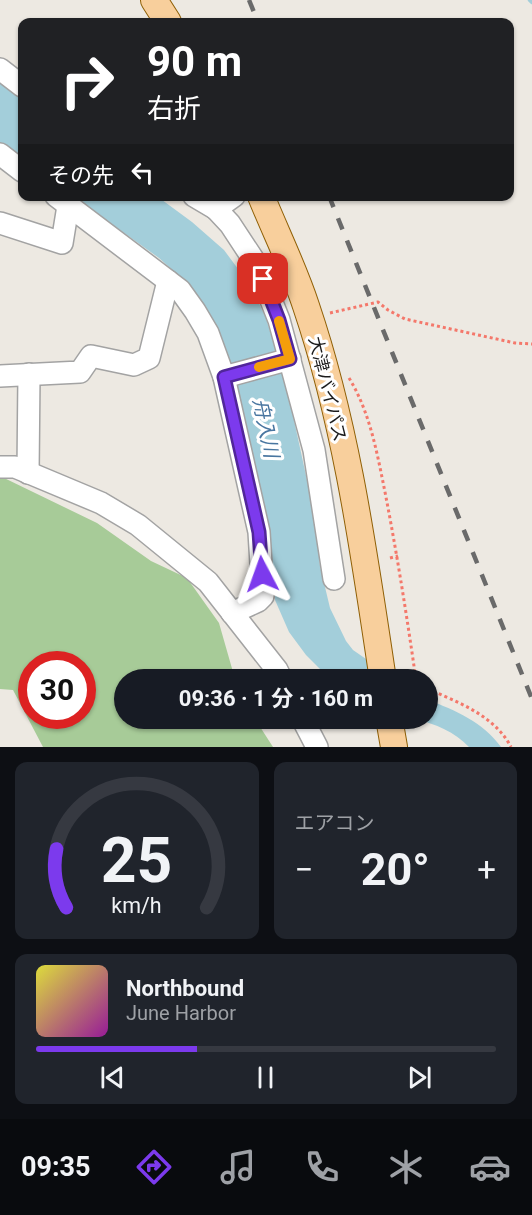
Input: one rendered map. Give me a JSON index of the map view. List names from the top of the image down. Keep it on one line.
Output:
{"streets":{"main road":["大津バイパス"]},"water":["舟入川"],"page":{"turn":["90 m","右折"],"then":"その先","limit":"30","trip":"09:36 · 1 分 · 160 m","tile":"エアコン","heat":["−","20°","+"],"song":["Northbound","June Harbor"],"tabs":"09:35","gauge":["25","km/h"]}}
